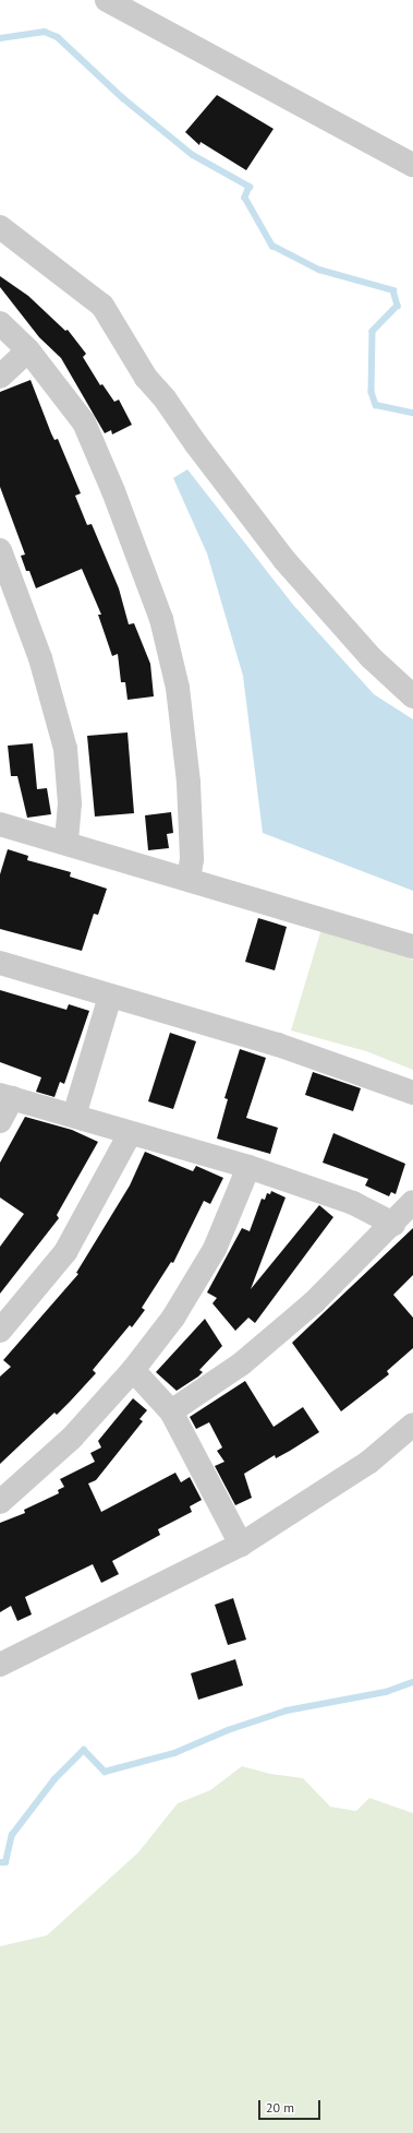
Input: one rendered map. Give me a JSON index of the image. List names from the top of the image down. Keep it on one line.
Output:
{"scale_bar":"20 m"}
